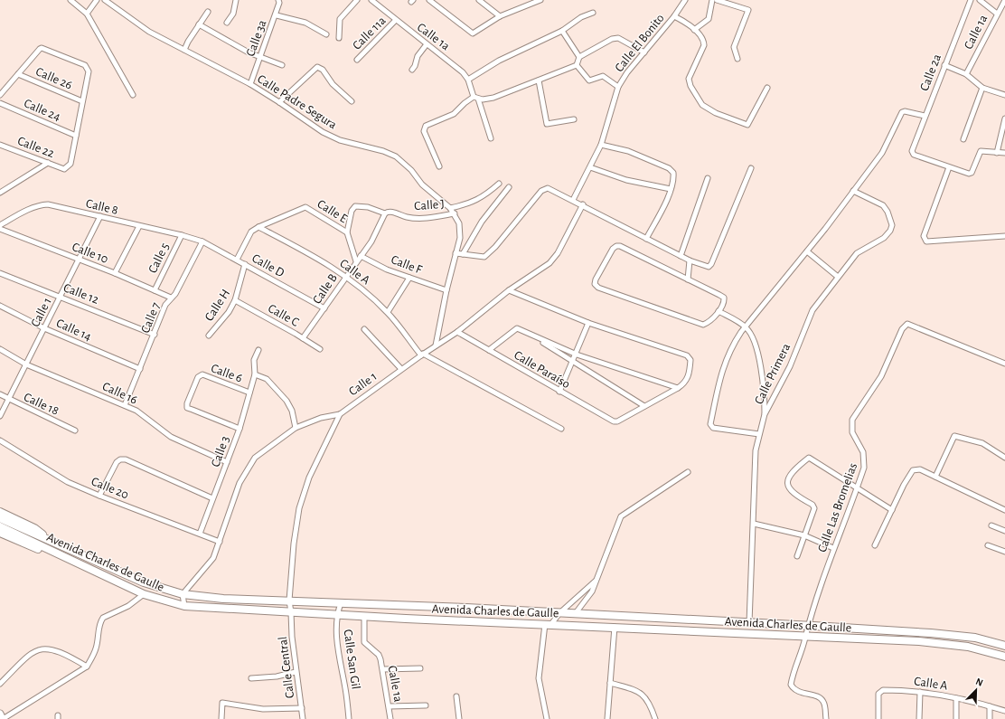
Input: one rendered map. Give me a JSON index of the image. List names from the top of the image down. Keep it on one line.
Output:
{"streets":{"main road":["Avenida Charles de Gaulle"],"street":["Calle 1a","Calle 11a","Calle 3a","Calle El Bonito","Calle 2a","Calle 26","Calle Padre Segura","Calle 24","Calle 22","Calle J","Calle 8","Calle E","Calle 10","Calle 5","Calle F","Calle D","Calle A","Calle B","Calle 12","Calle H","Calle 1","Calle C","Calle 7","Calle 14","Calle Paraíso","Calle 6","Calle Primera","Calle 16","Calle 18","Calle 3","Calle 20","Calle Las Bromelias","Calle San Gil","Calle Central"]},"crossings":[["Calle 1a","Calle 11a"],["Calle 1a","Avenida Charles de Gaulle"],["Calle 3a","Calle Padre Segura"],["Calle Padre Segura","Calle J"],["Calle Padre Segura","Calle F"],["Calle Padre Segura","Calle 1"],["Calle 24","Calle 22"],["Calle J","Calle E"],["Calle J","Calle B"],["Calle 8","Calle 5"],["Calle 8","Calle D"],["Calle 8","Calle 1"],["Calle 8","Calle 7"],["Calle E","Calle A"],["Calle E","Calle B"],["Calle 10","Calle 5"],["Calle 10","Calle 1"],["Calle 10","Calle 7"],["Calle F","Calle B"],["Calle D","Calle B"],["Calle D","Calle H"],["Calle D","Calle 7"],["Calle A","Calle B"],["Calle A","Calle 1"],["Calle B","Calle C"],["Calle 12","Calle 1"],["Calle 12","Calle 7"],["Calle H","Calle C"],["Calle 1","Calle 14"],["Calle 1","Calle Paraíso"],["Calle 1","Calle 16"],["Calle 1","Calle 18"],["Calle 1","Calle 20"],["Calle 1","Avenida Charles de Gaulle"],["Calle 1","Calle Central"],["Calle 7","Calle 14"],["Calle 7","Calle 16"],["Calle 6","Calle 3"],["Calle Primera","Avenida Charles de Gaulle"],["Calle 16","Calle 3"],["Calle 3","Calle 20"],["Calle Las Bromelias","Avenida Charles de Gaulle"],["Avenida Charles de Gaulle","Calle San Gil"],["Avenida Charles de Gaulle","Calle Central"]],"north":"top right"}
